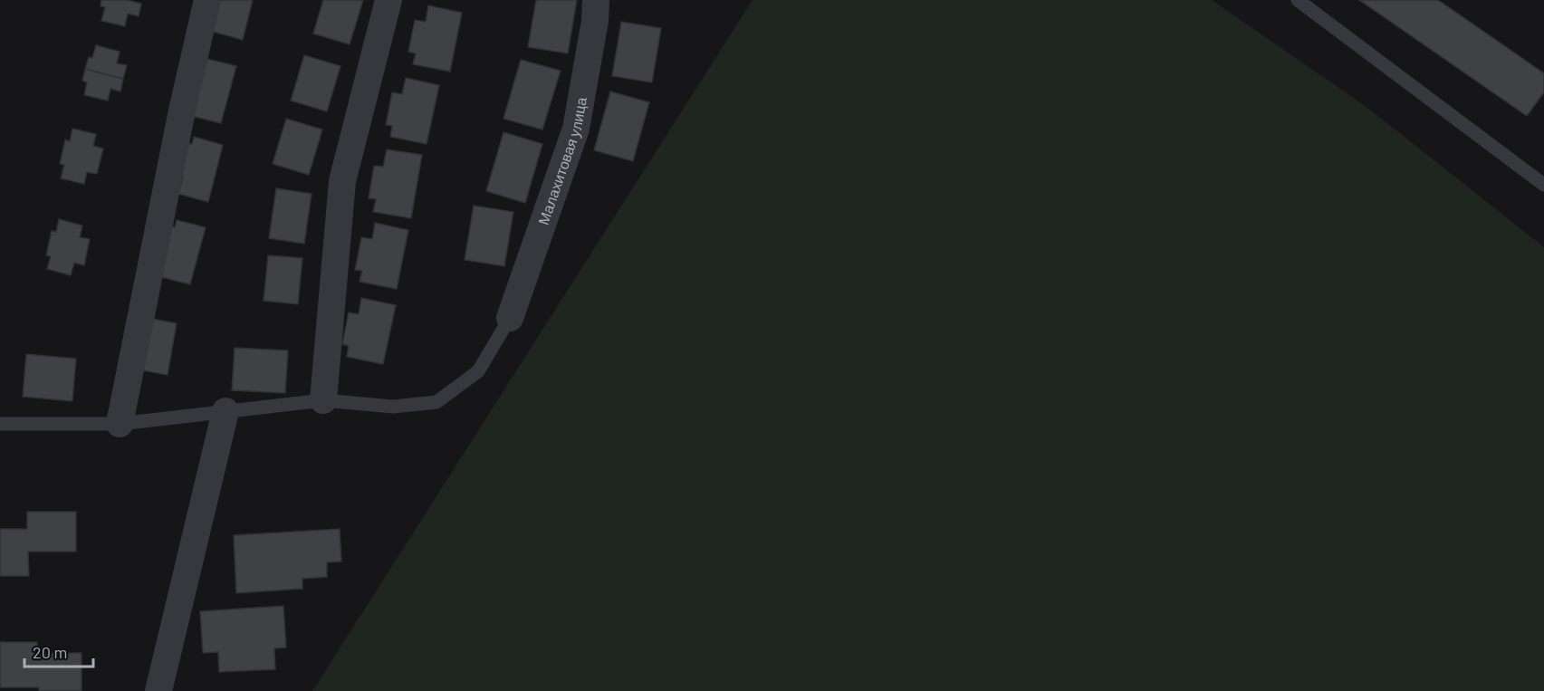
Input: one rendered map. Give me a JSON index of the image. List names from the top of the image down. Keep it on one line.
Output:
{"streets":{"street":["Малахитовая улица"]},"scale_bar":"20 m"}
